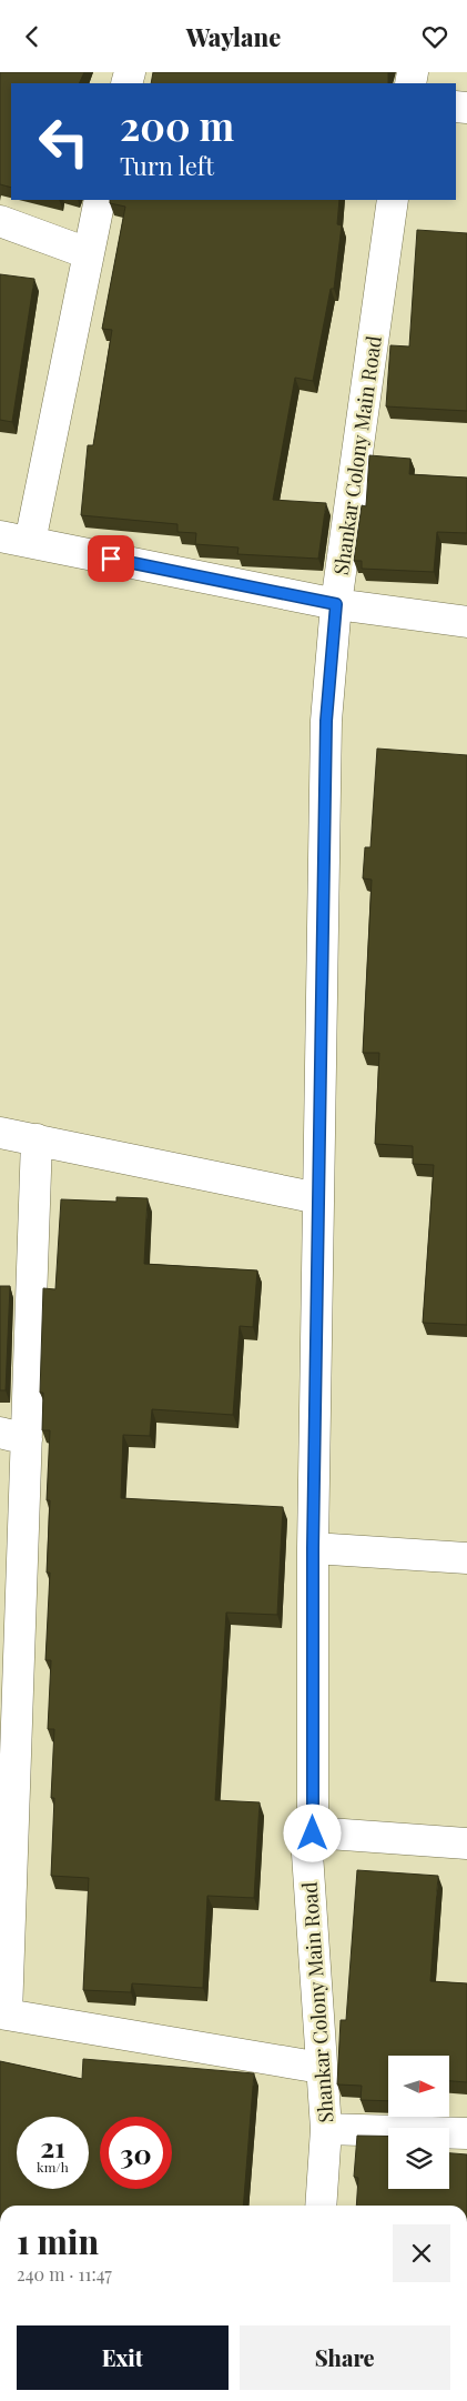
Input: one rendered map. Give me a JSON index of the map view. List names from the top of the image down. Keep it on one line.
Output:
{"streets":{"street":["Shankar Colony Main Road"]},"north":"right","page":{"header":"Waylane","turn":["200 m","Turn left"],"speed":"21 km/h","limit":"30","heading":["1 min","240 m · 11:47"],"buttons":["Exit","Share"]}}
